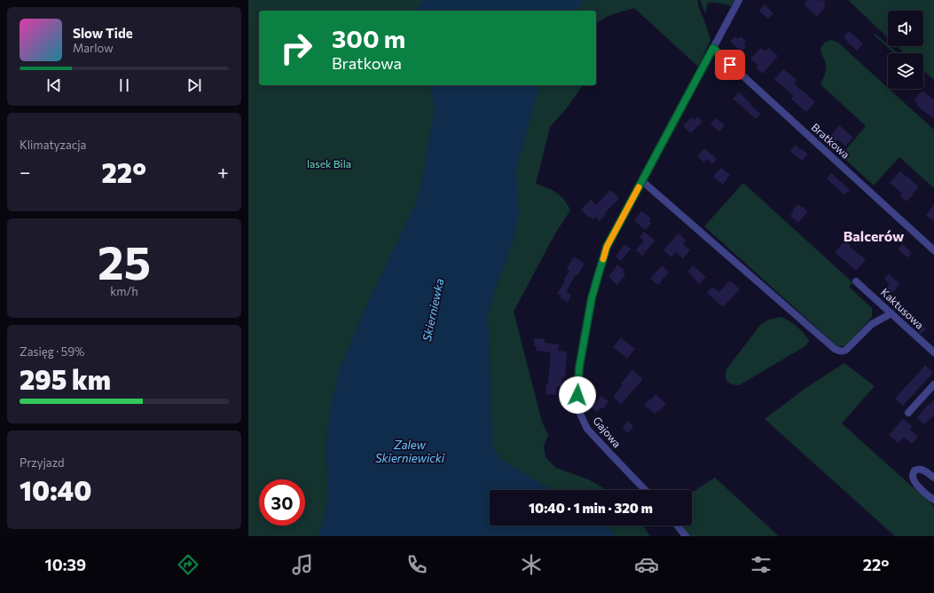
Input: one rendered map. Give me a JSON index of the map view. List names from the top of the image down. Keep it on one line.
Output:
{"streets":{"street":["Bratkowa","Kaktusowa","Gajowa"]},"crossings":[["Bratkowa","Gajowa"]],"districts":["Balcerów"],"water":["Skierniewka","Zalew Skierniewicki"],"parks":["lasek Bila"],"page":{"turn":["300 m","Bratkowa"],"song":["Slow Tide","Marlow"],"tile":["Klimatyzacja",["25","km/h"],["Zasięg · 59%","295 km"],["Przyjazd","10:40"]],"heat":["−","22°","+"],"limit":"30","trip":"10:40 · 1 min · 320 m","tabs":["10:39","22°"]}}
